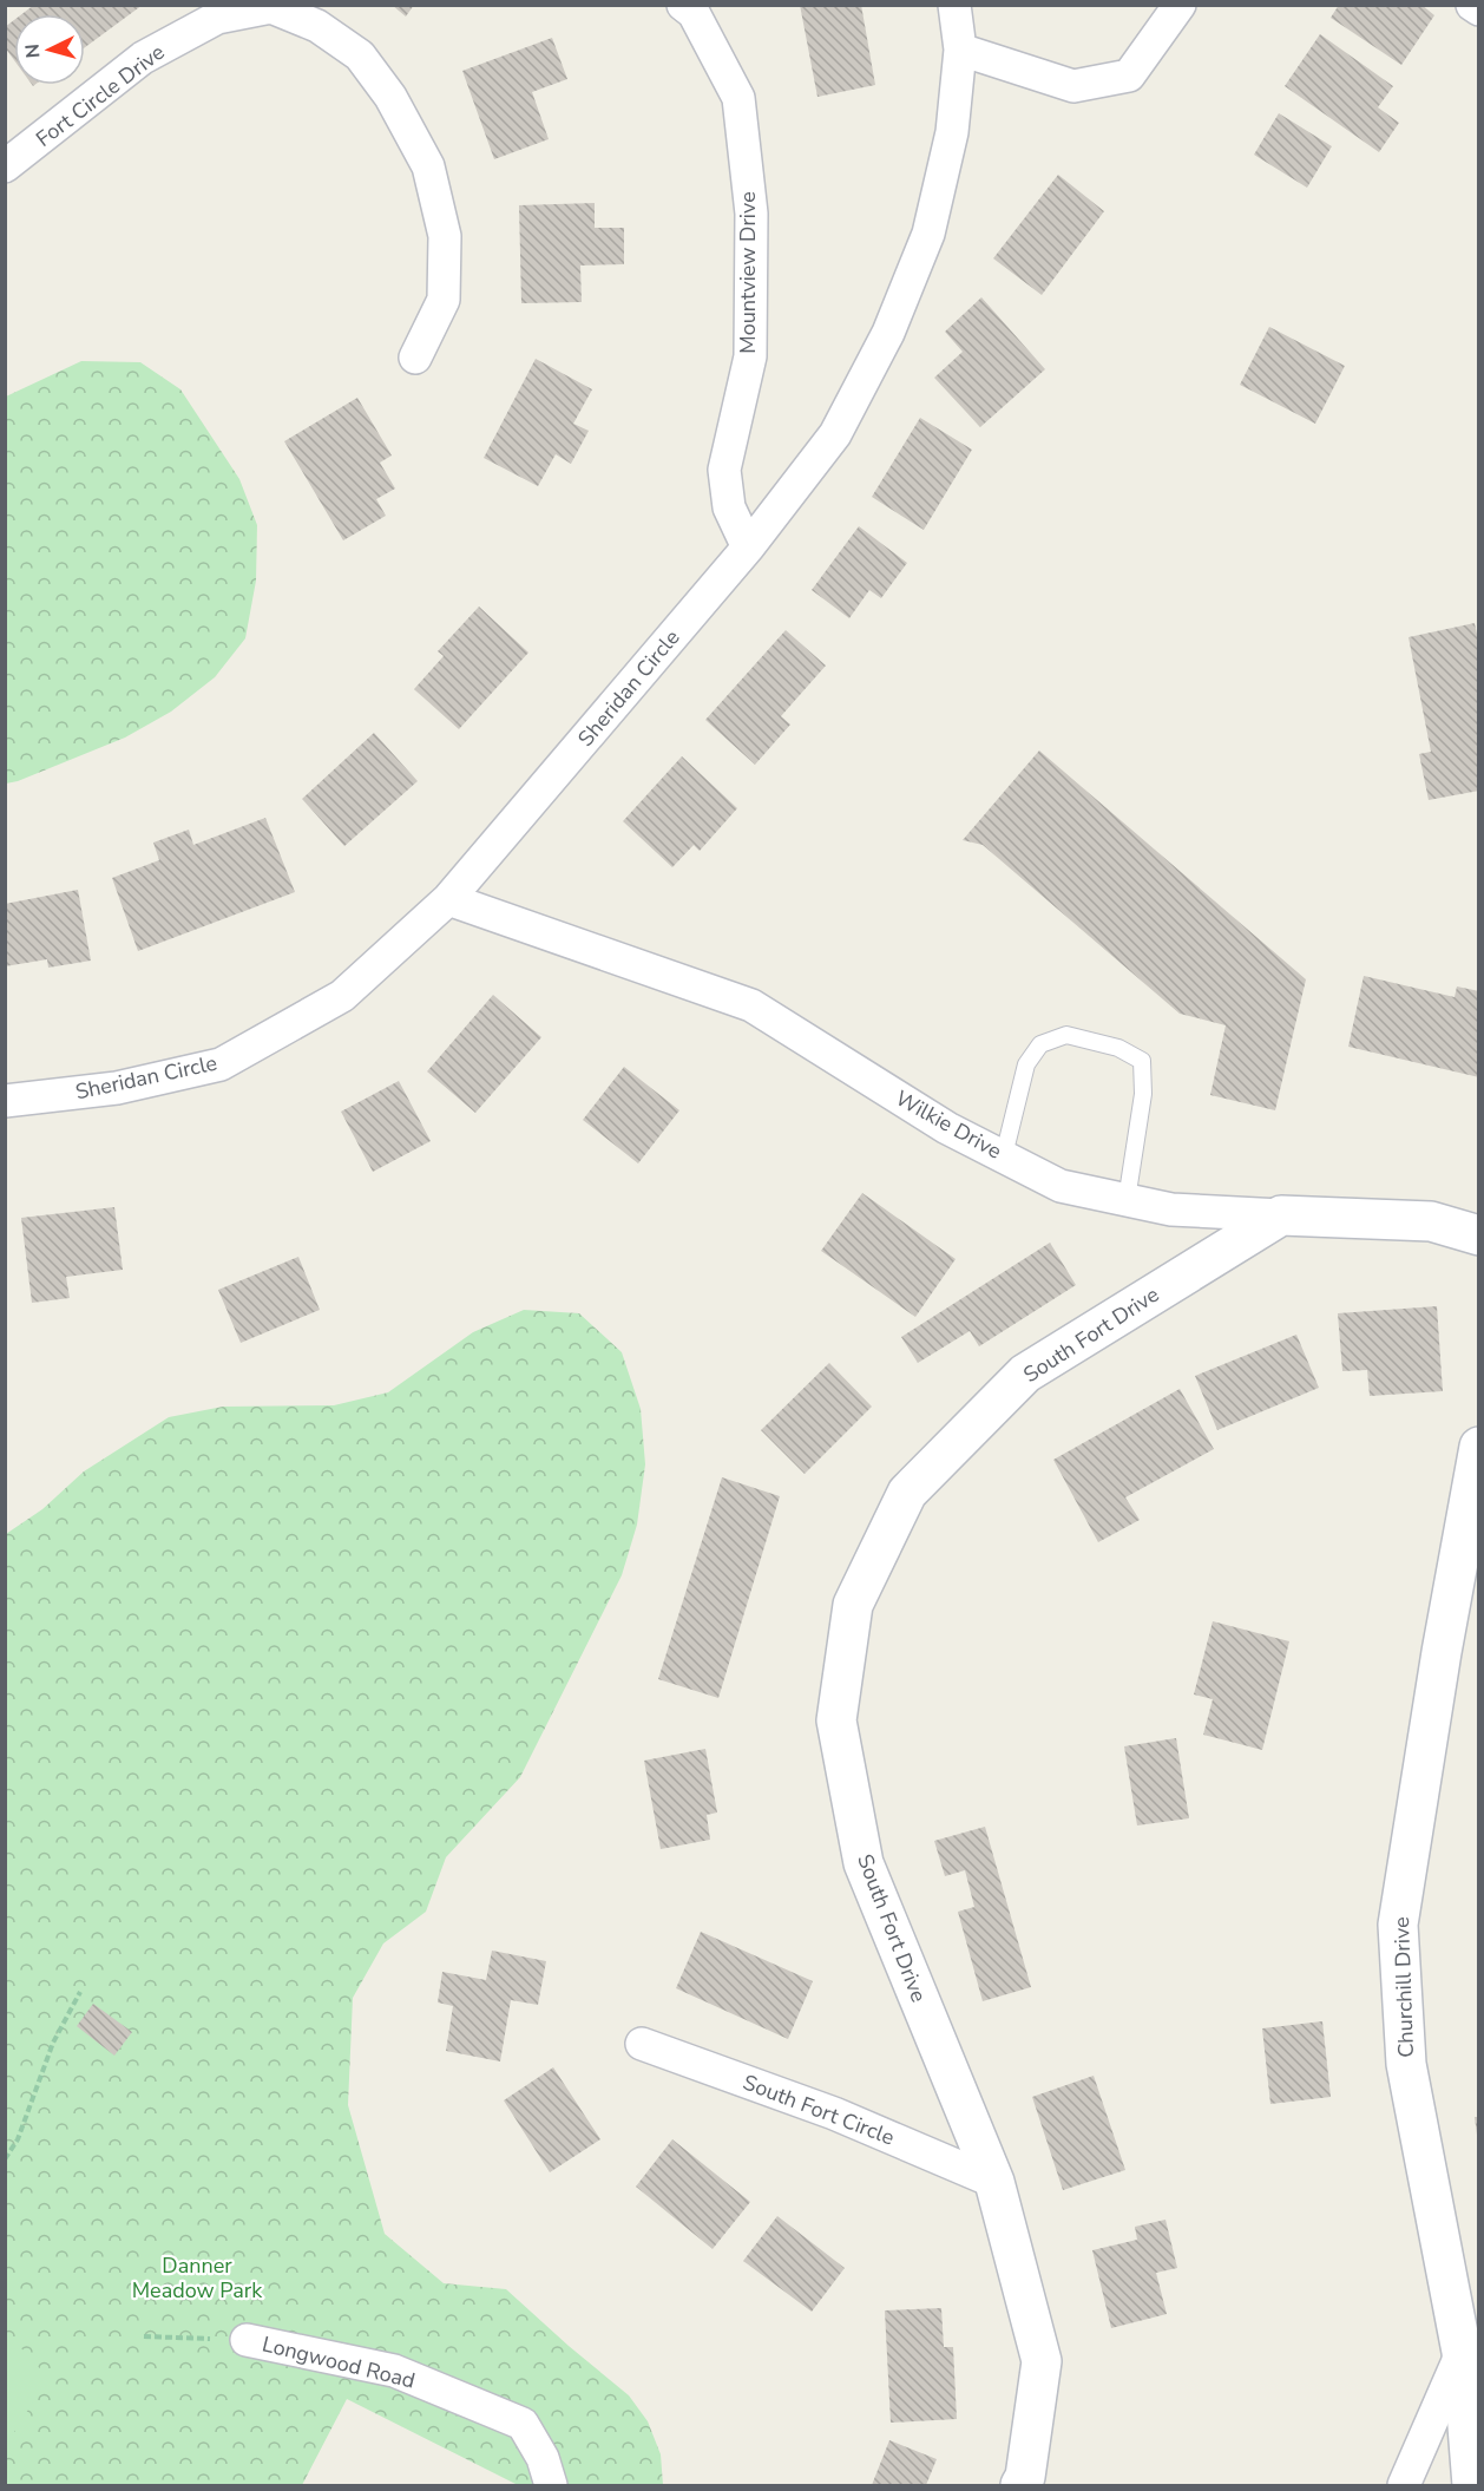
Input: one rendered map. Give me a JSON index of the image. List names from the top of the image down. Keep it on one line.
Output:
{"streets":{"street":["Fort Circle Drive","Mountview Drive","Sheridan Circle","Wilkie Drive","South Fort Drive","Churchill Drive","South Fort Circle","Longwood Road"]},"crossings":[["Mountview Drive","Sheridan Circle"],["Sheridan Circle","Wilkie Drive"],["Wilkie Drive","South Fort Drive"],["South Fort Drive","South Fort Circle"]],"parks":["Danner Meadow Park"],"north":"left"}
